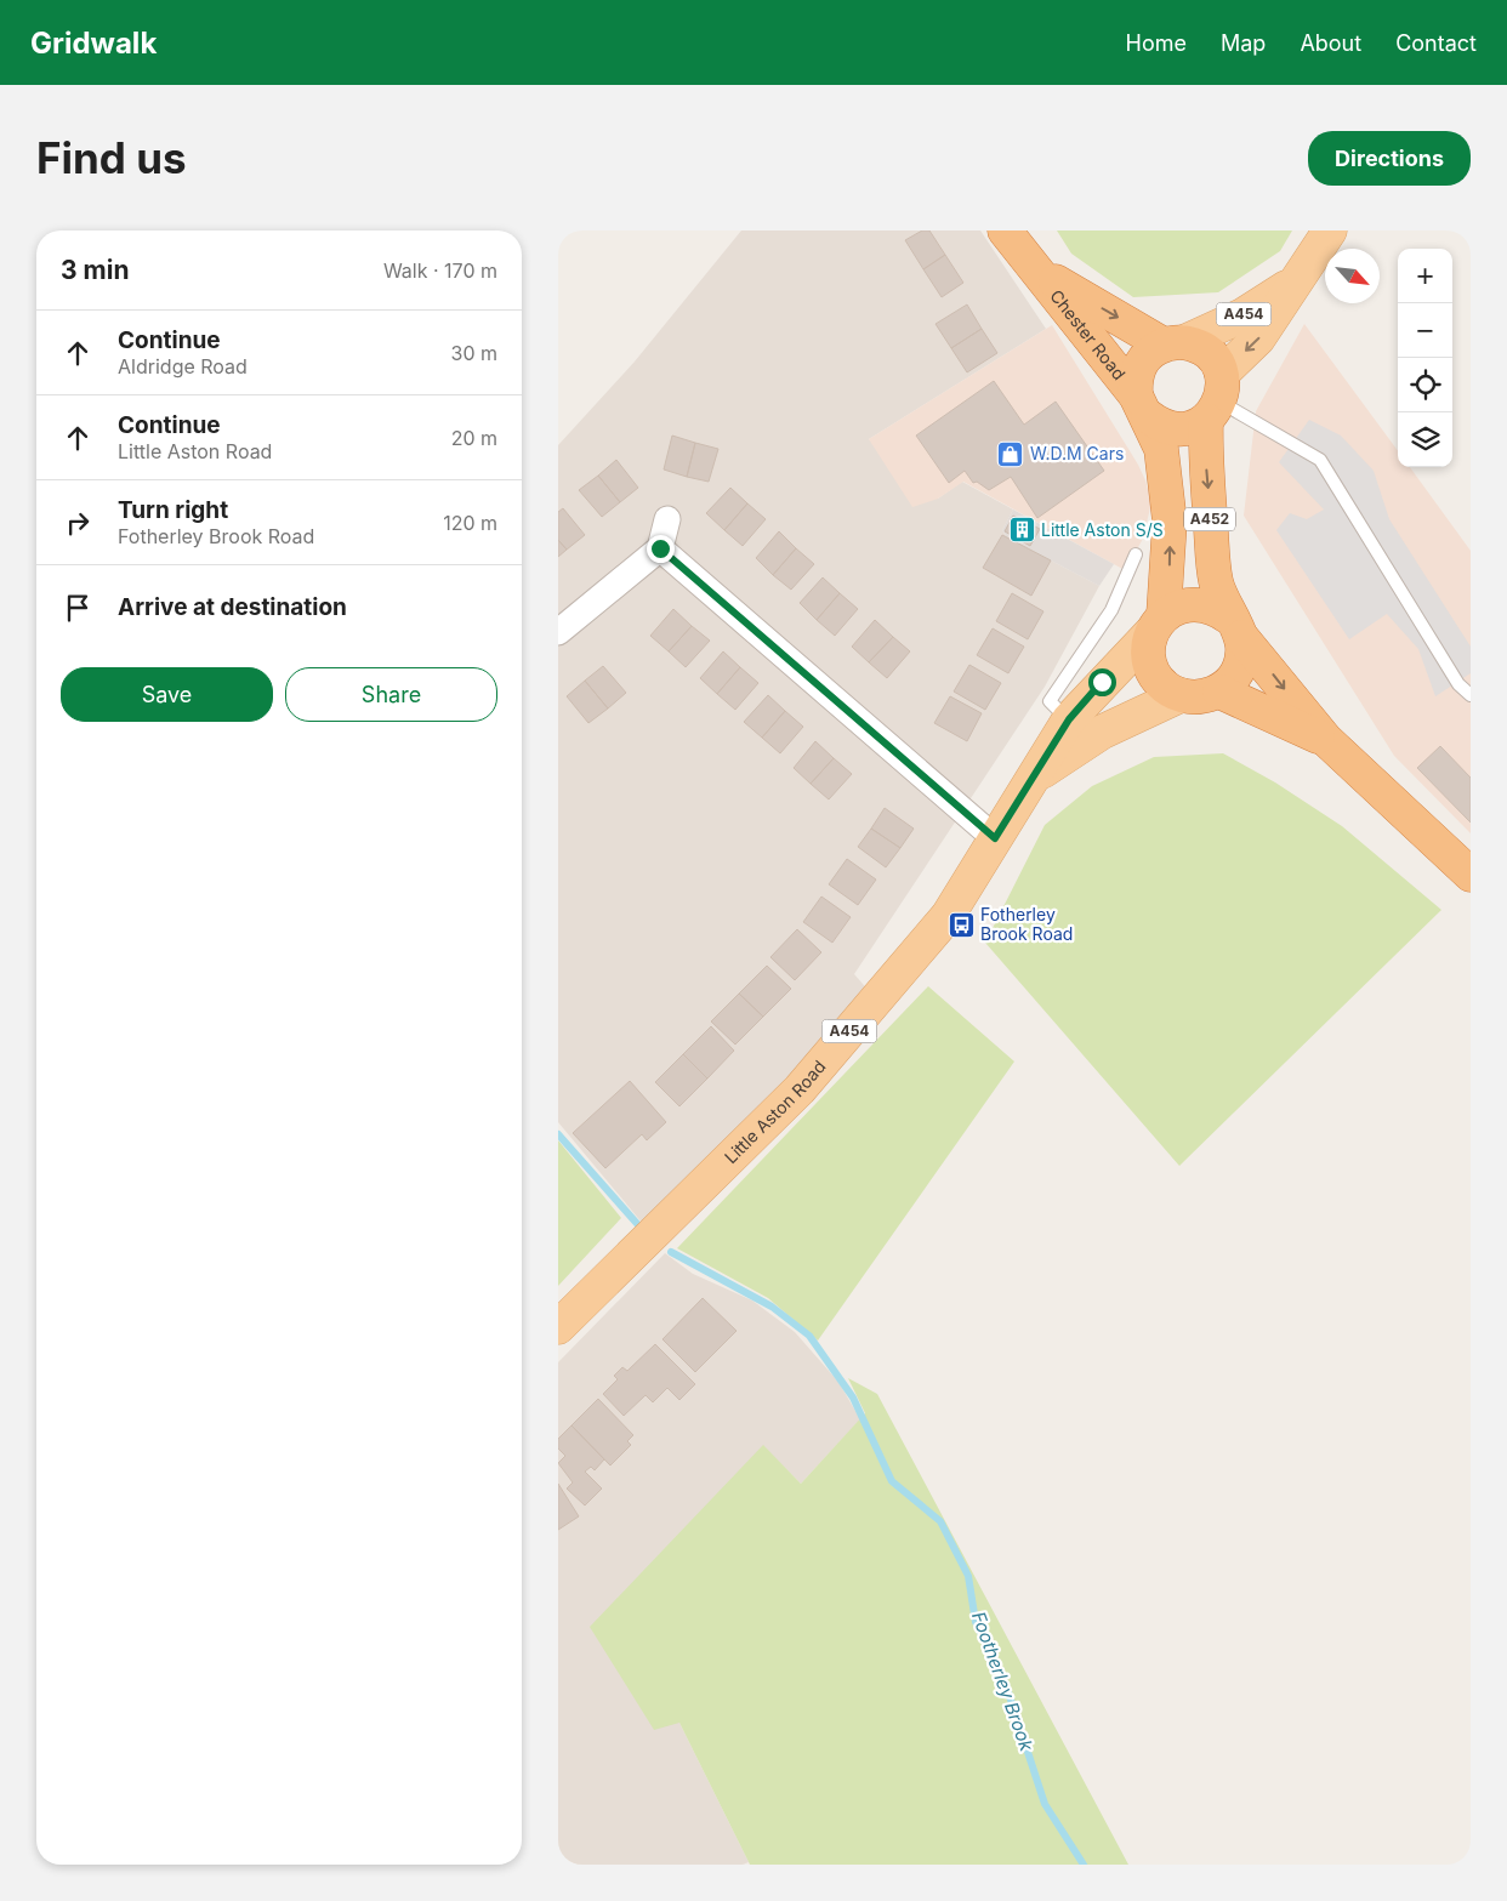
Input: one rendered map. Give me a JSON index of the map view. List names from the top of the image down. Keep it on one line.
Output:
{"streets":{"highway":["Chester Road","A452"],"main road":["A454","Little Aston Road"]},"crossings":[["A454","Chester Road"],["A454","A452"],["A454","Little Aston Road"],["Chester Road","A452"]],"water":["Footherley Brook"],"places":{"shop":["W.D.M Cars"],"building":["Little Aston S/S"],"bus stop":["Fotherley Brook Road"]},"north":"bottom right","page":{"header":"Gridwalk","nav":["Home","Map","About","Contact"],"buttons":["Directions",["Save","Share"]],"title":"Find us","heading":["3 min","Walk · 170 m"],"map_buttons":["+","−"],"list":[["Continue","Aldridge Road","30 m"],["Continue","Little Aston Road","20 m"],["Turn right","Fotherley Brook Road","120 m"],"Arrive at destination"]}}
